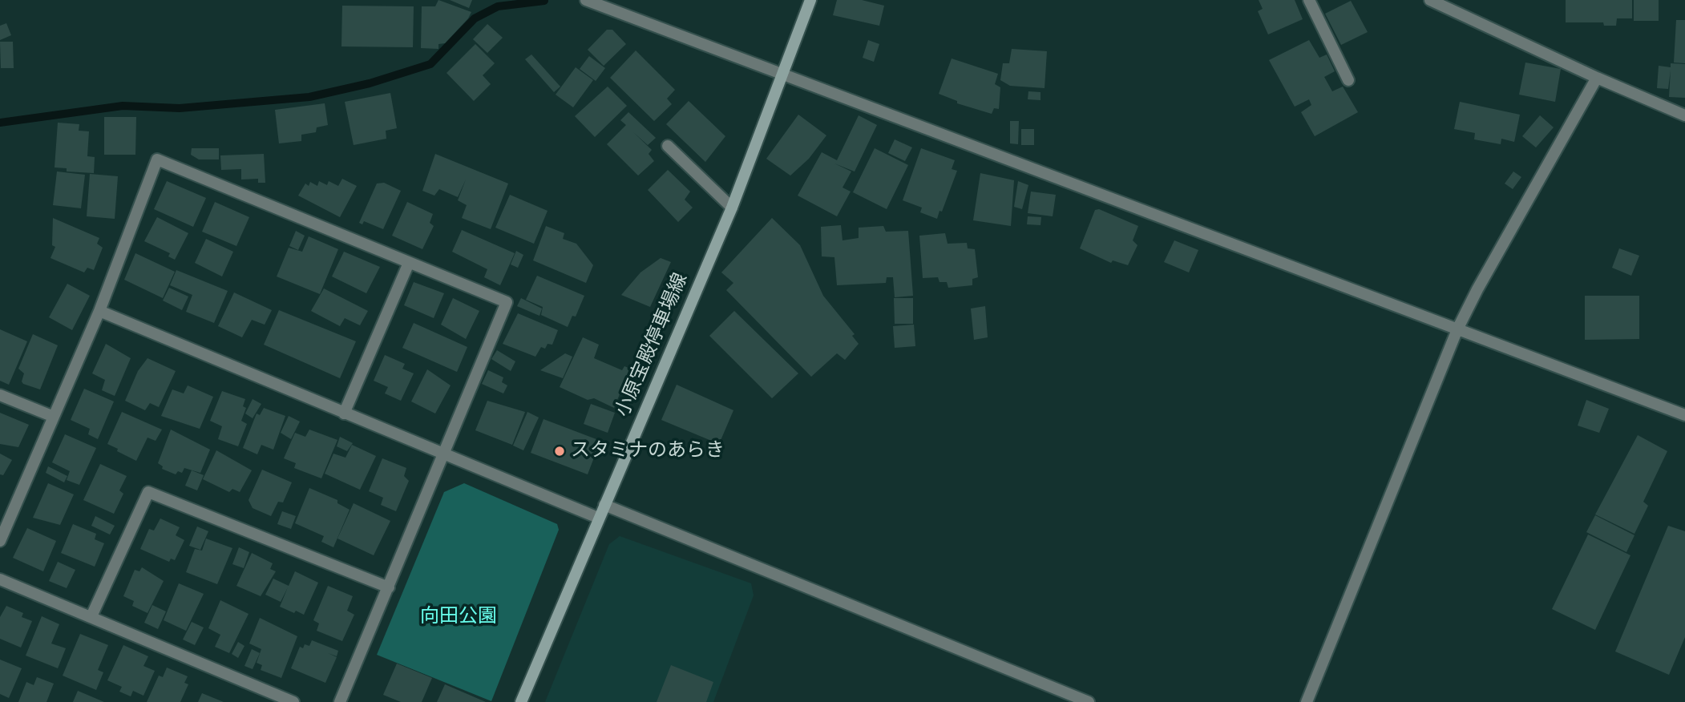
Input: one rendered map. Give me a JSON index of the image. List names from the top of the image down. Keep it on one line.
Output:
{"streets":{"main road":["小原宝殿停車場線"]},"parks":["向田公園"],"places":["スタミナのあらき"]}
